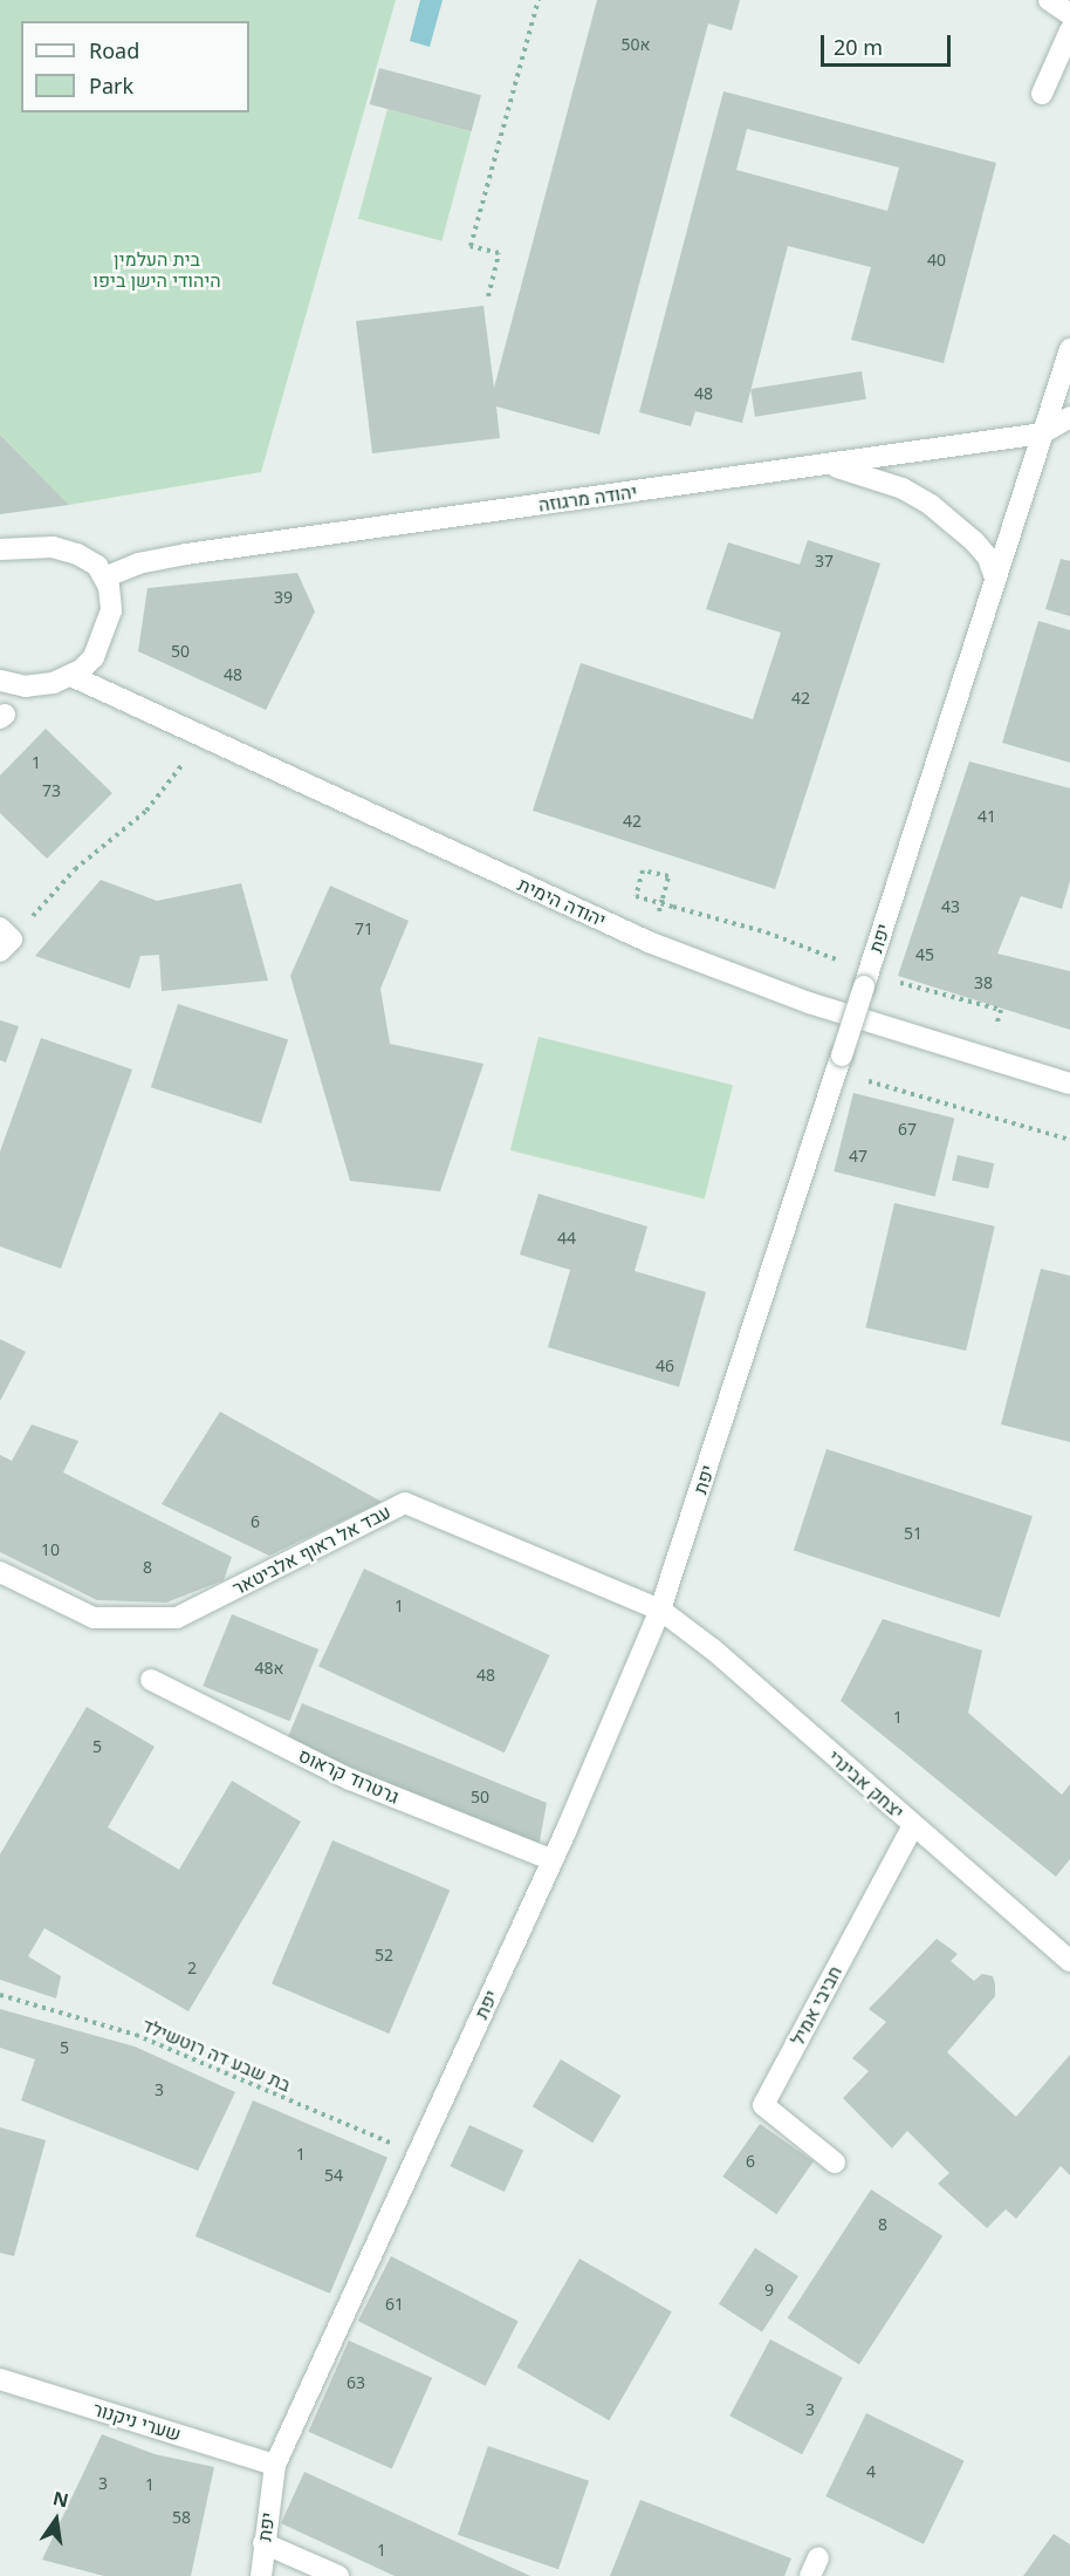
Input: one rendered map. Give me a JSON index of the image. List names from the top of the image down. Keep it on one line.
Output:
{"streets":{"street":["יהודה מרגוזה","יהודה הימית","יפת","עבד אל ראוף אלביטאר","גרטרוד קראוס","יצחק אבינרי","חביבי אמיל","שערי ניקנור"],"path":["בת שבע דה רוטשילד"]},"crossings":[["יהודה מרגוזה","יפת"],["יפת","עבד אל ראוף אלביטאר"],["יפת","גרטרוד קראוס"],["יפת","יצחק אבינרי"],["יפת","בת שבע דה רוטשילד"],["יפת","שערי ניקנור"],["עבד אל ראוף אלביטאר","יצחק אבינרי"],["יצחק אבינרי","חביבי אמיל"]],"parks":["בית העלמין היהודי הישן ביפו"],"house_numbers":["50א","40","48","37","39","50","48","42","1","73","41","42","43","71","45","38","67","47","44","46","6","51","10","8","1","48א","48","1","5","50","52","2","5","3","1","6","54","8","9","61","63","3","4","3","1","58","1"],"legend":["Road","Park"],"scale_bar":"20 m","north":"top"}
